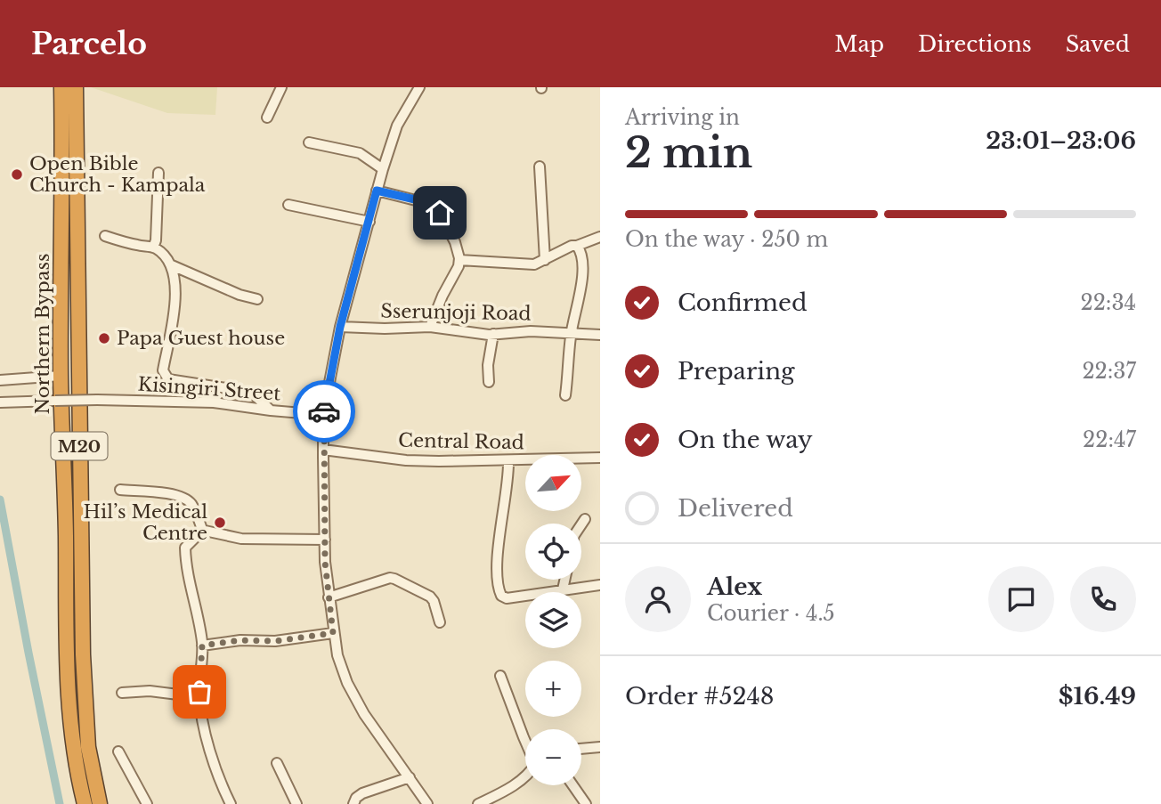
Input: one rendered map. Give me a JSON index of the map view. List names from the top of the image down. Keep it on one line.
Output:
{"streets":{"highway":["Northern Bypass","M20"],"street":["Sserunjoji Road","Kisingiri Street","Central Road"]},"places":["Open Bible Church - Kampala","Papa Guest house","Hil’s Medical Centre"],"north":"top right","page":{"header":"Parcelo","nav":["Map","Directions","Saved"],"heading":["2 min","Arriving in","23:01–23:06"],"panel":["Alex","Courier · 4.5","Order #5248","$16.49"],"bar":"On the way · 250 m","list":[["Confirmed","22:34"],["Preparing","22:37"],["On the way","22:47"],"Delivered"],"map_buttons":["+","−"]}}
